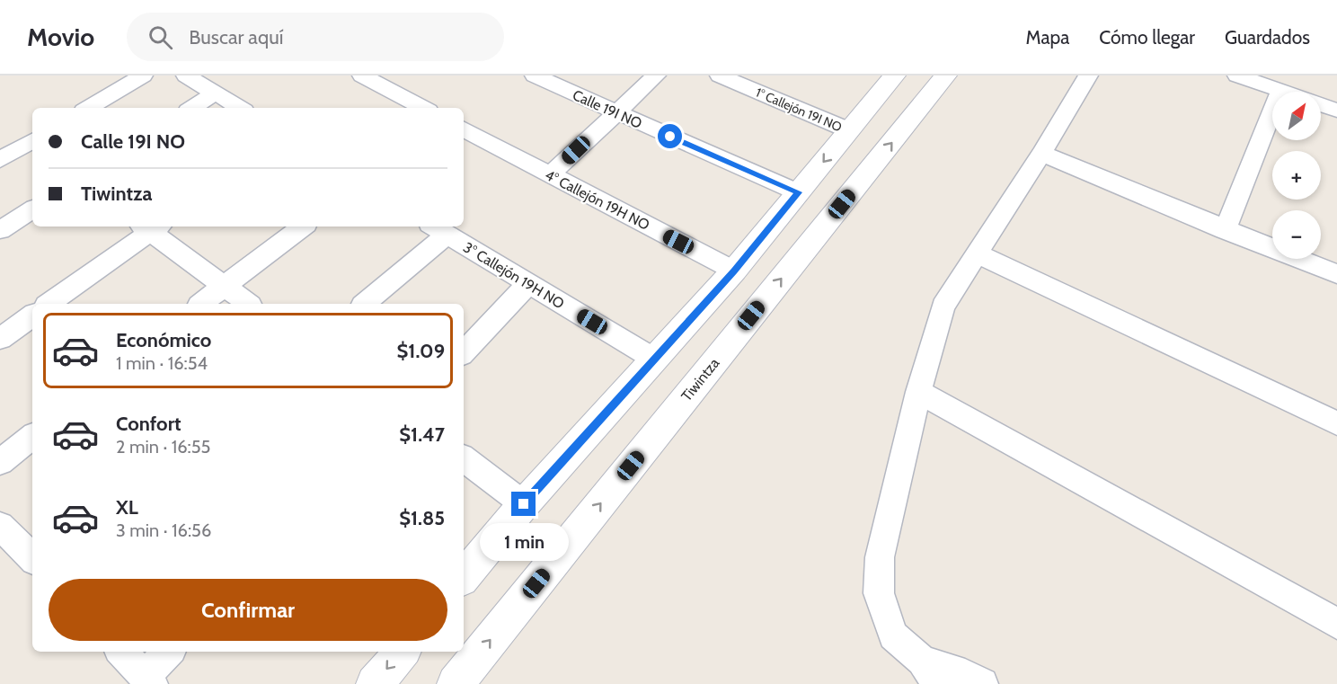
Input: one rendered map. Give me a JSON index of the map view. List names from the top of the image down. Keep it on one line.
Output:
{"streets":{"street":["Calle 19I NO","1° Callejón 19I NO","4° Callejón 19H NO","3° Callejón 19H NO","Tiwintza"]},"north":"top right","page":{"header":"Movio","search":"Buscar aquí","nav":["Mapa","Cómo llegar","Guardados"],"map_buttons":["+","−"],"banner":["Calle 19I NO","Tiwintza"],"list":[{"name":"Económico","note":"1 min · 16:54","value":"$1.09"},{"name":"Confort","note":"2 min · 16:55","value":"$1.47"},{"name":"XL","note":"3 min · 16:56","value":"$1.85"}],"bubble":"1 min","buttons":"Confirmar"}}
